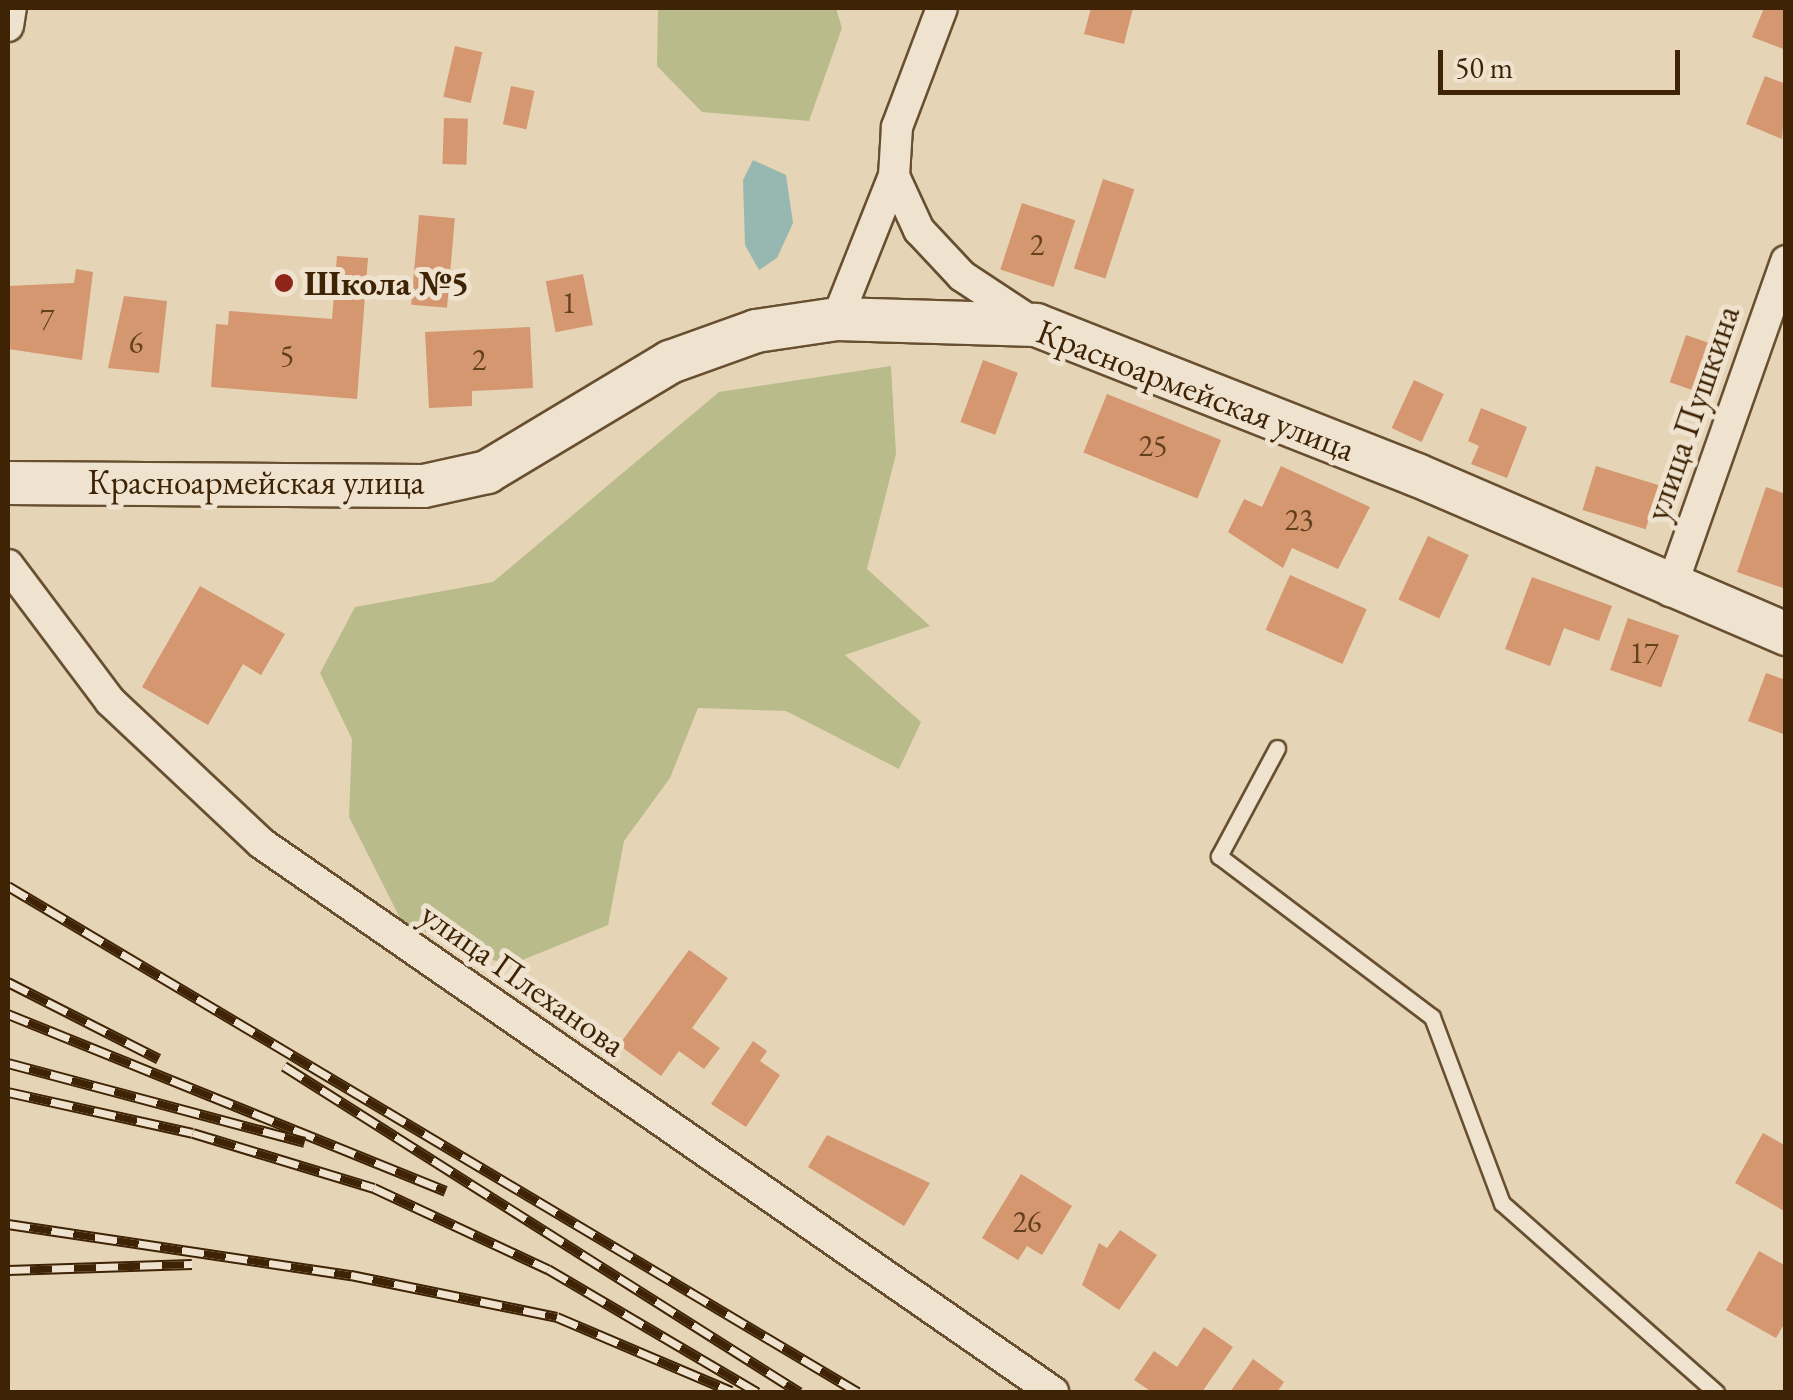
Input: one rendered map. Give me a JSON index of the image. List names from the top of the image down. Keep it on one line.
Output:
{"streets":{"street":["Красноармейская улица","улица Пушкина","улица Плеханова"]},"crossings":[["Красноармейская улица","улица Пушкина"]],"places":["Школа №5"],"house_numbers":["2","1","7","6","5","2","25","23","17","26"],"scale_bar":"50 m"}
